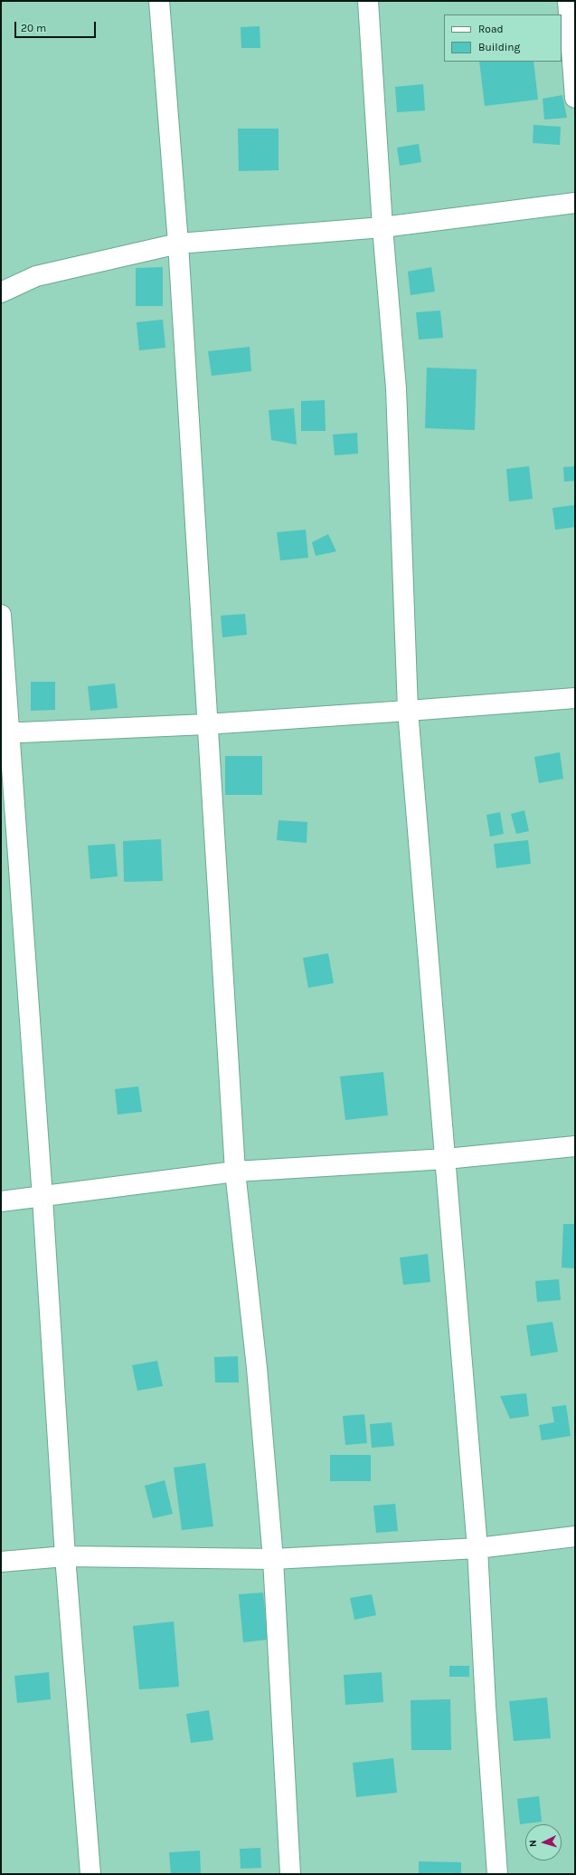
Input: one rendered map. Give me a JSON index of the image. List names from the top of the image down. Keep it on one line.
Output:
{"legend":["Road","Building"],"scale_bar":"20 m","north":"left"}
